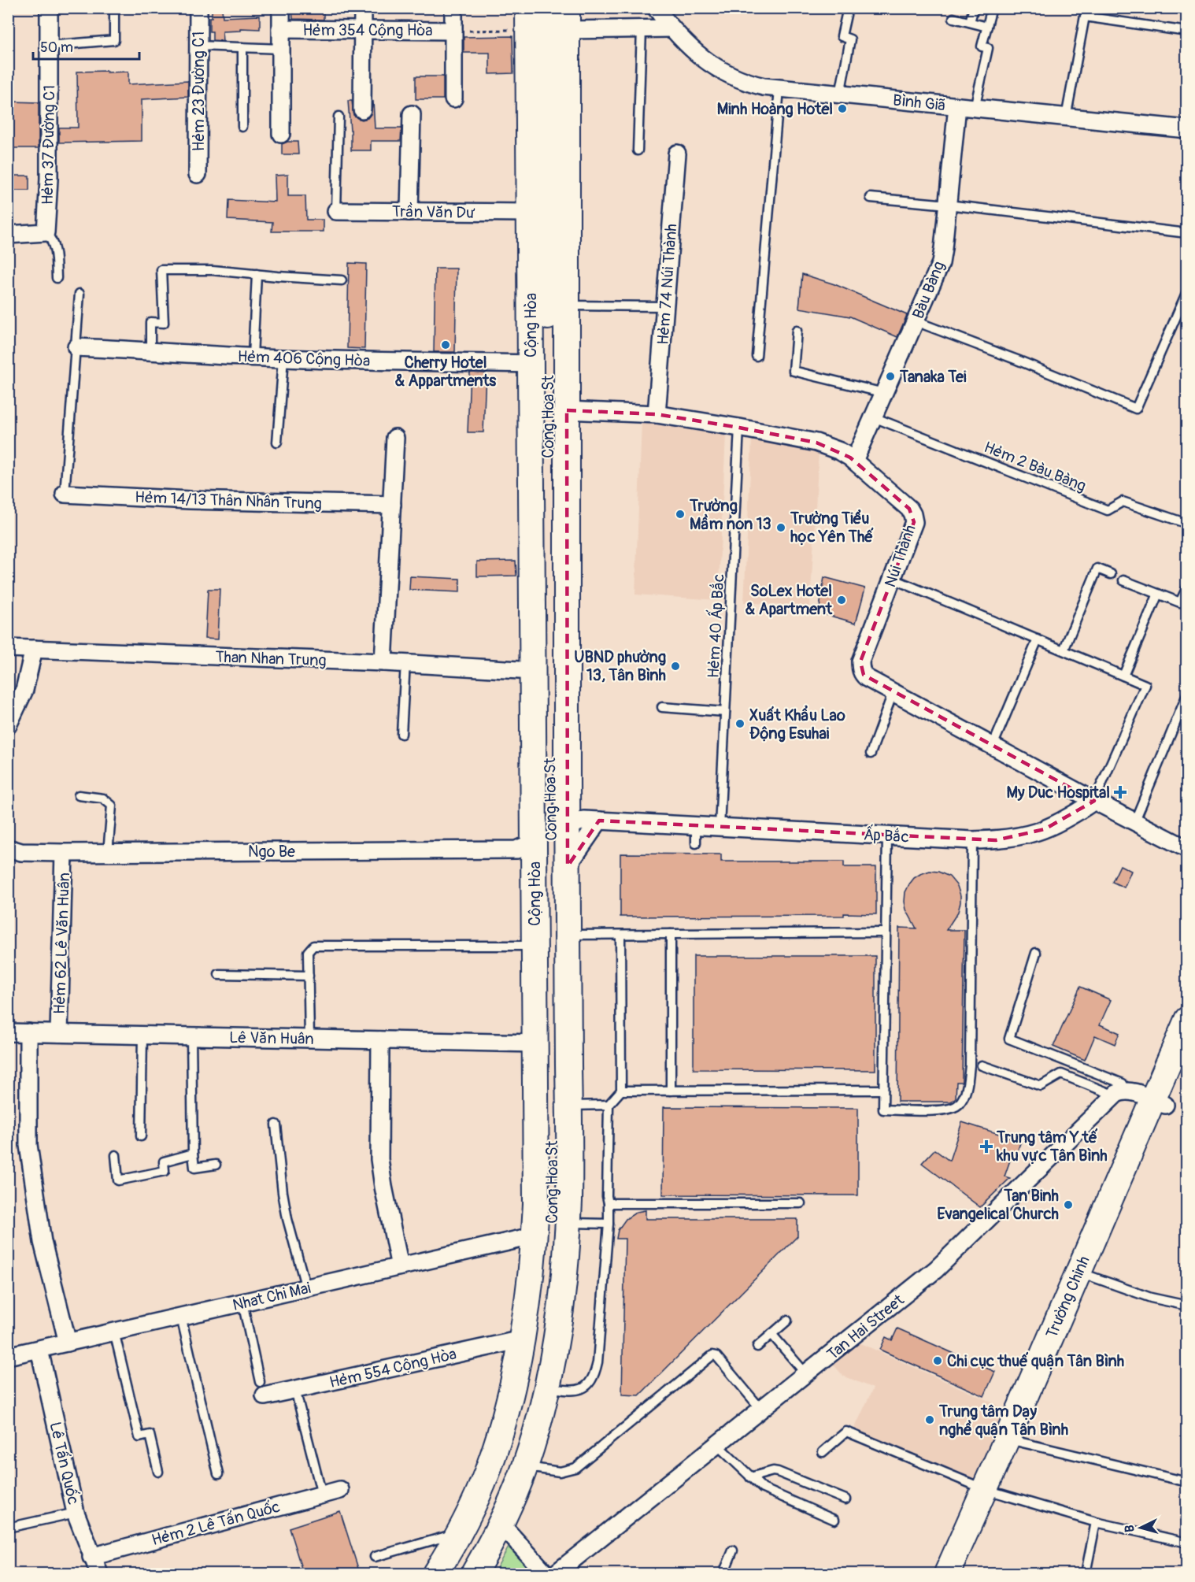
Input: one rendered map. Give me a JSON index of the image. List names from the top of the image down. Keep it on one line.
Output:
{"streets":{"main road":["Cộng Hòa","Cong Hoa St","Trường Chinh"],"street":["Hẻm 354 Cộng Hòa","Hẻm 23 Đường C1","Bình Giã","Hẻm 37 Đường C1","Trần Văn Dư","Hẻm 74 Núi Thành","Bàu Bàng","Hẻm 406 Cộng Hòa","Hẻm 14/13 Thân Nhân Trung","Núi Thành","Than Nhan Trung","Ấp Bắc","Ngo Be","Hẻm 62 Lê Văn Huân","Lê Văn Huân","Nhat Chi Mai","Tan Hai Street","Hẻm 554 Cộng Hòa","Lê Tấn Quốc","Hẻm 2 Lê Tấn Quốc"],"lane":["Hẻm 2 Bàu Bàng","Hẻm 40 Ấp Bắc"]},"crossings":[["Bình Giã","Bàu Bàng"],["Trần Văn Dư","Cộng Hòa"],["Hẻm 74 Núi Thành","Núi Thành"],["Bàu Bàng","Hẻm 2 Bàu Bàng"],["Bàu Bàng","Núi Thành"],["Cộng Hòa","Hẻm 406 Cộng Hòa"],["Cộng Hòa","Cong Hoa St"],["Cộng Hòa","Than Nhan Trung"],["Cộng Hòa","Ấp Bắc"],["Cộng Hòa","Ngo Be"],["Cong Hoa St","Núi Thành"],["Cong Hoa St","Than Nhan Trung"],["Cong Hoa St","Ấp Bắc"],["Cong Hoa St","Ngo Be"],["Cong Hoa St","Lê Văn Huân"],["Cong Hoa St","Nhat Chi Mai"],["Cong Hoa St","Hẻm 554 Cộng Hòa"],["Núi Thành","Hẻm 40 Ấp Bắc"],["Núi Thành","Ấp Bắc"],["Hẻm 40 Ấp Bắc","Ấp Bắc"],["Ấp Bắc","Ngo Be"],["Ngo Be","Hẻm 62 Lê Văn Huân"],["Hẻm 62 Lê Văn Huân","Lê Văn Huân"],["Nhat Chi Mai","Lê Tấn Quốc"],["Lê Tấn Quốc","Hẻm 2 Lê Tấn Quốc"]],"places":{"other":["Minh Hoàng Hotel","Cherry Hotel & Appartments","Tanaka Tei","Trường Mầm non 13","Trường Tiểu học Yên Thế","SoLex Hotel & Apartment","UBND phường 13, Tân Bình","Xuất Khẩu Lao Động Esuhai","Tan Binh Evangelical Church","Chi cục thuế quận Tân Bình","Trung tâm Dạy nghề quận Tân Bình"],"health":["My Duc Hospital","Trung tâm Y tế khu vực Tân Bình"]},"scale_bar":"50 m","north":"left"}
